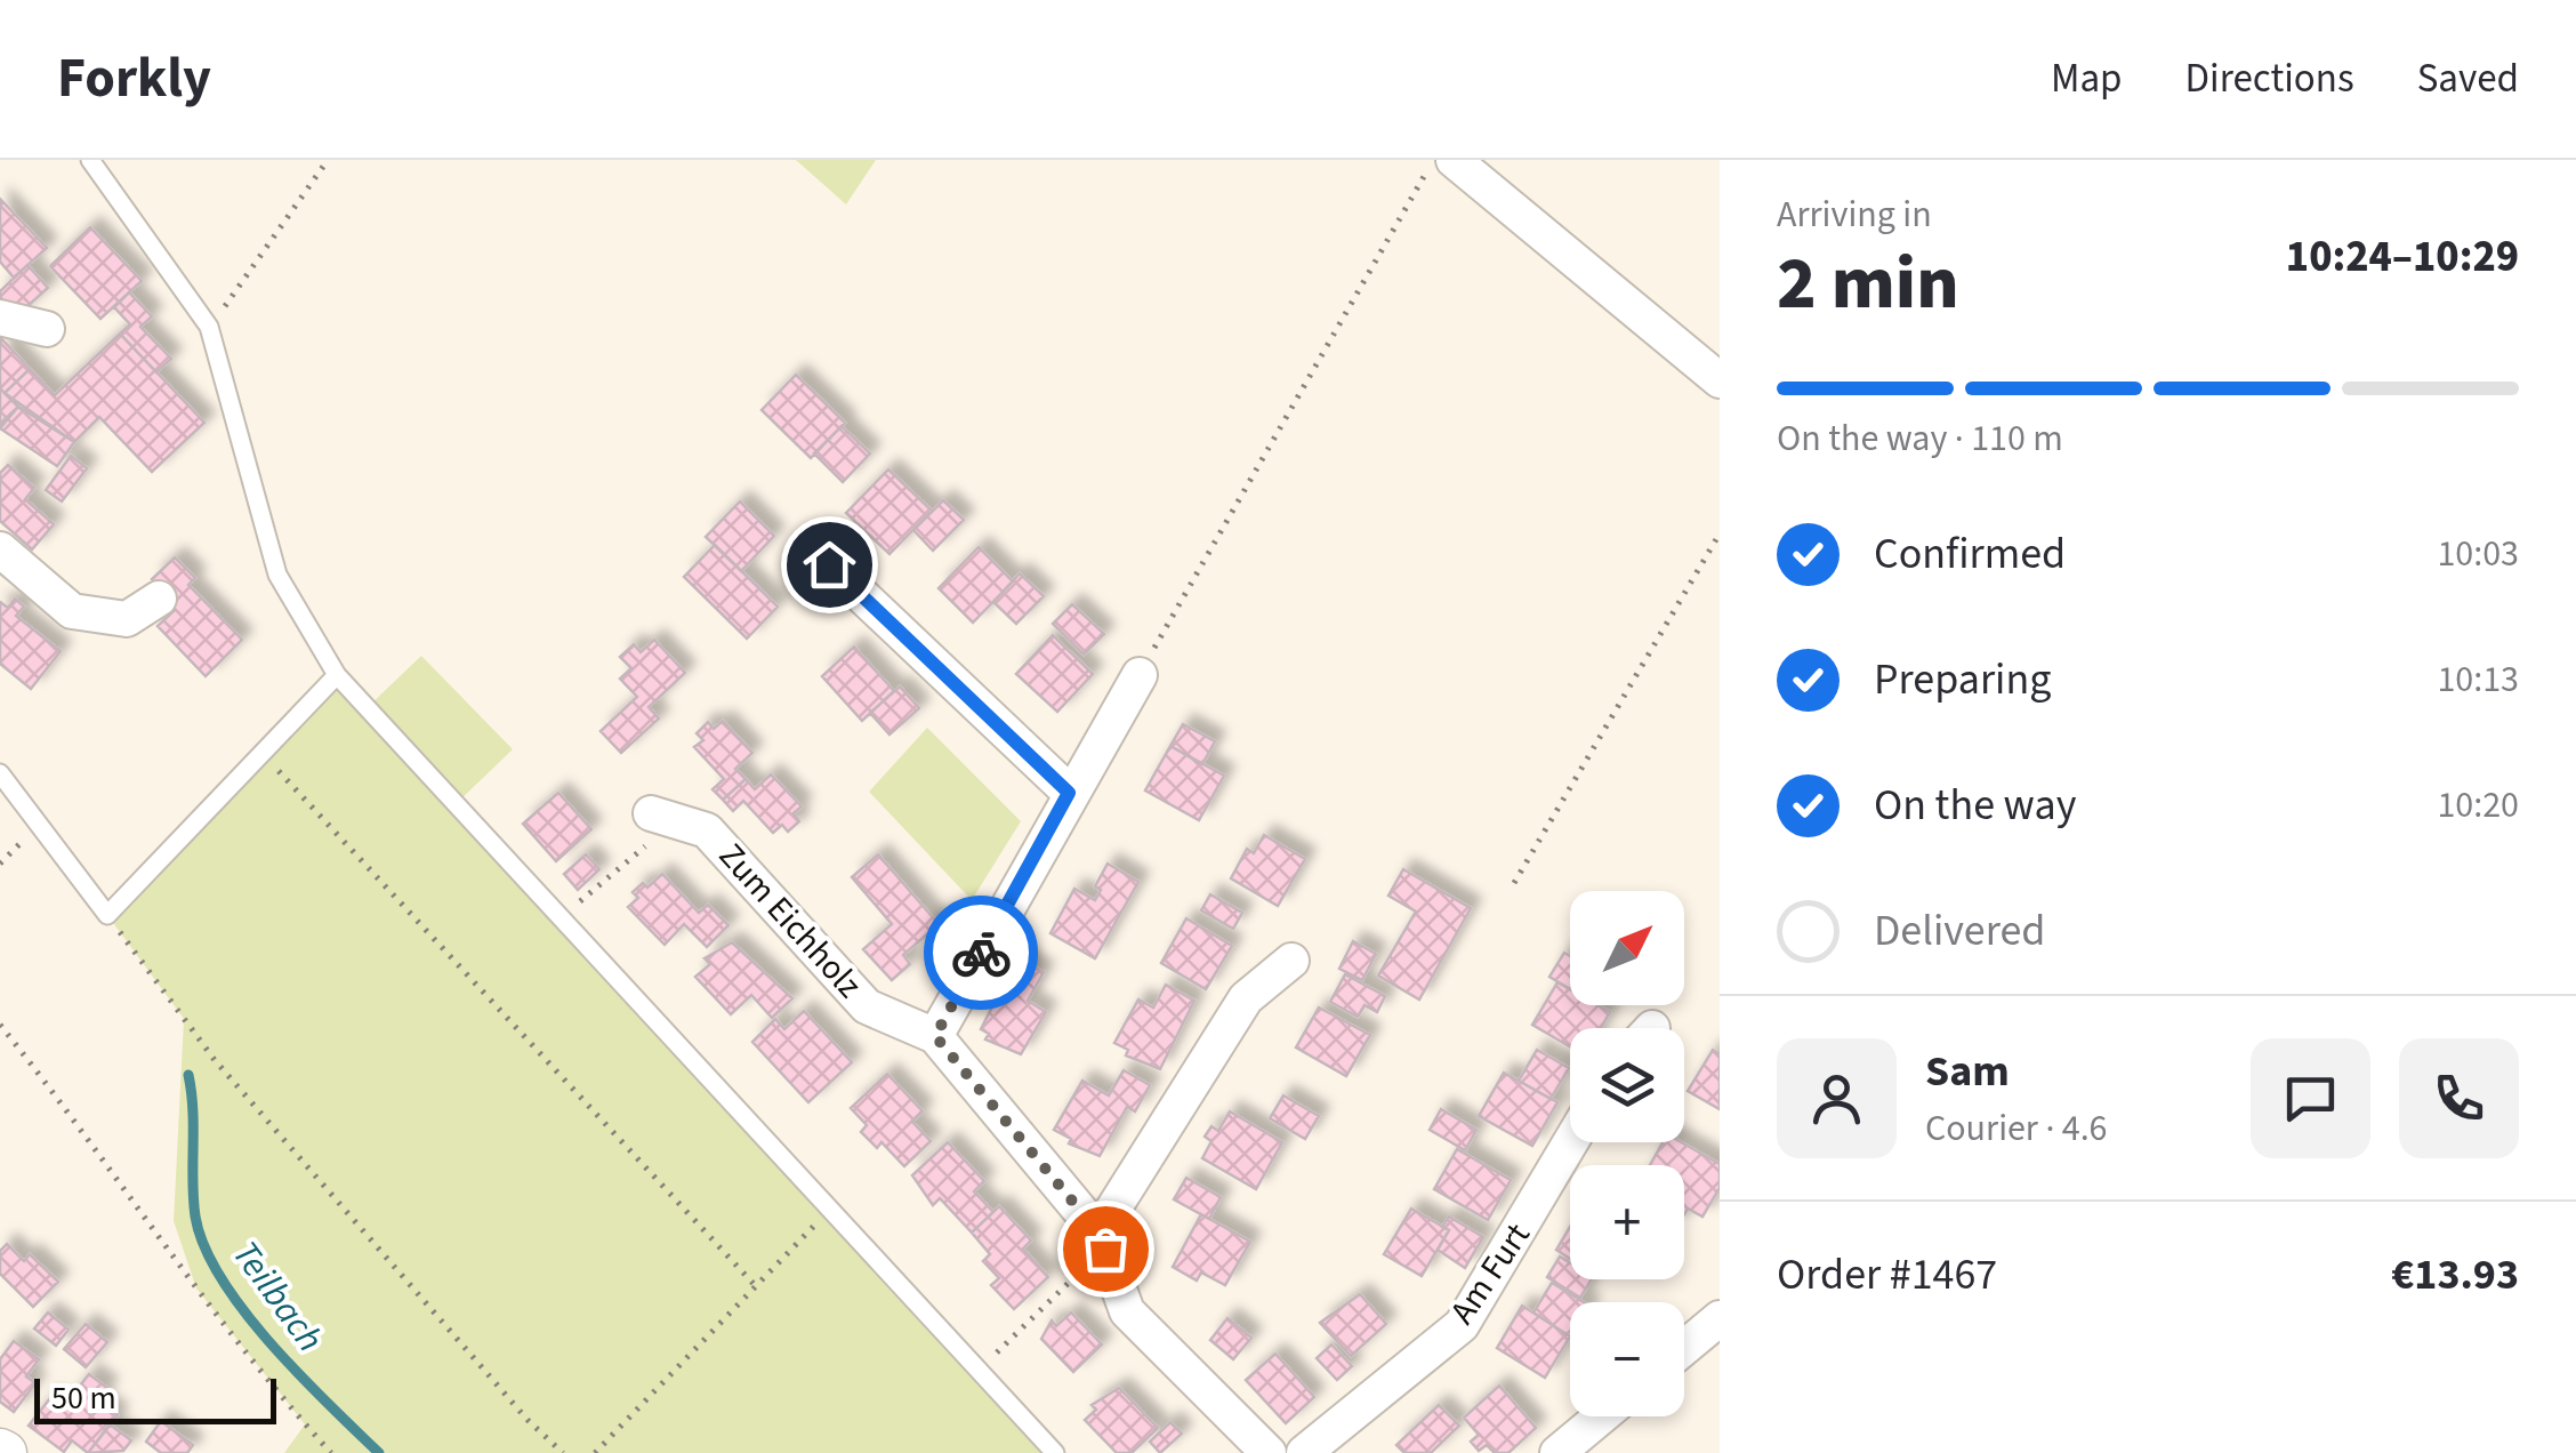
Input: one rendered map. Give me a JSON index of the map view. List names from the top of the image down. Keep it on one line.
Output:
{"streets":{"street":["Zum Eichholz","Am Furt"]},"water":["Teilbach"],"scale_bar":"50 m","north":"top right","page":{"header":"Forkly","nav":["Map","Directions","Saved"],"heading":["2 min","Arriving in","10:24–10:29"],"panel":["Sam","Courier · 4.6","Order #1467","€13.93"],"bar":"On the way · 110 m","list":[["Confirmed","10:03"],["Preparing","10:13"],["On the way","10:20"],"Delivered"],"map_buttons":["+","−"],"scale":"50 m"}}
